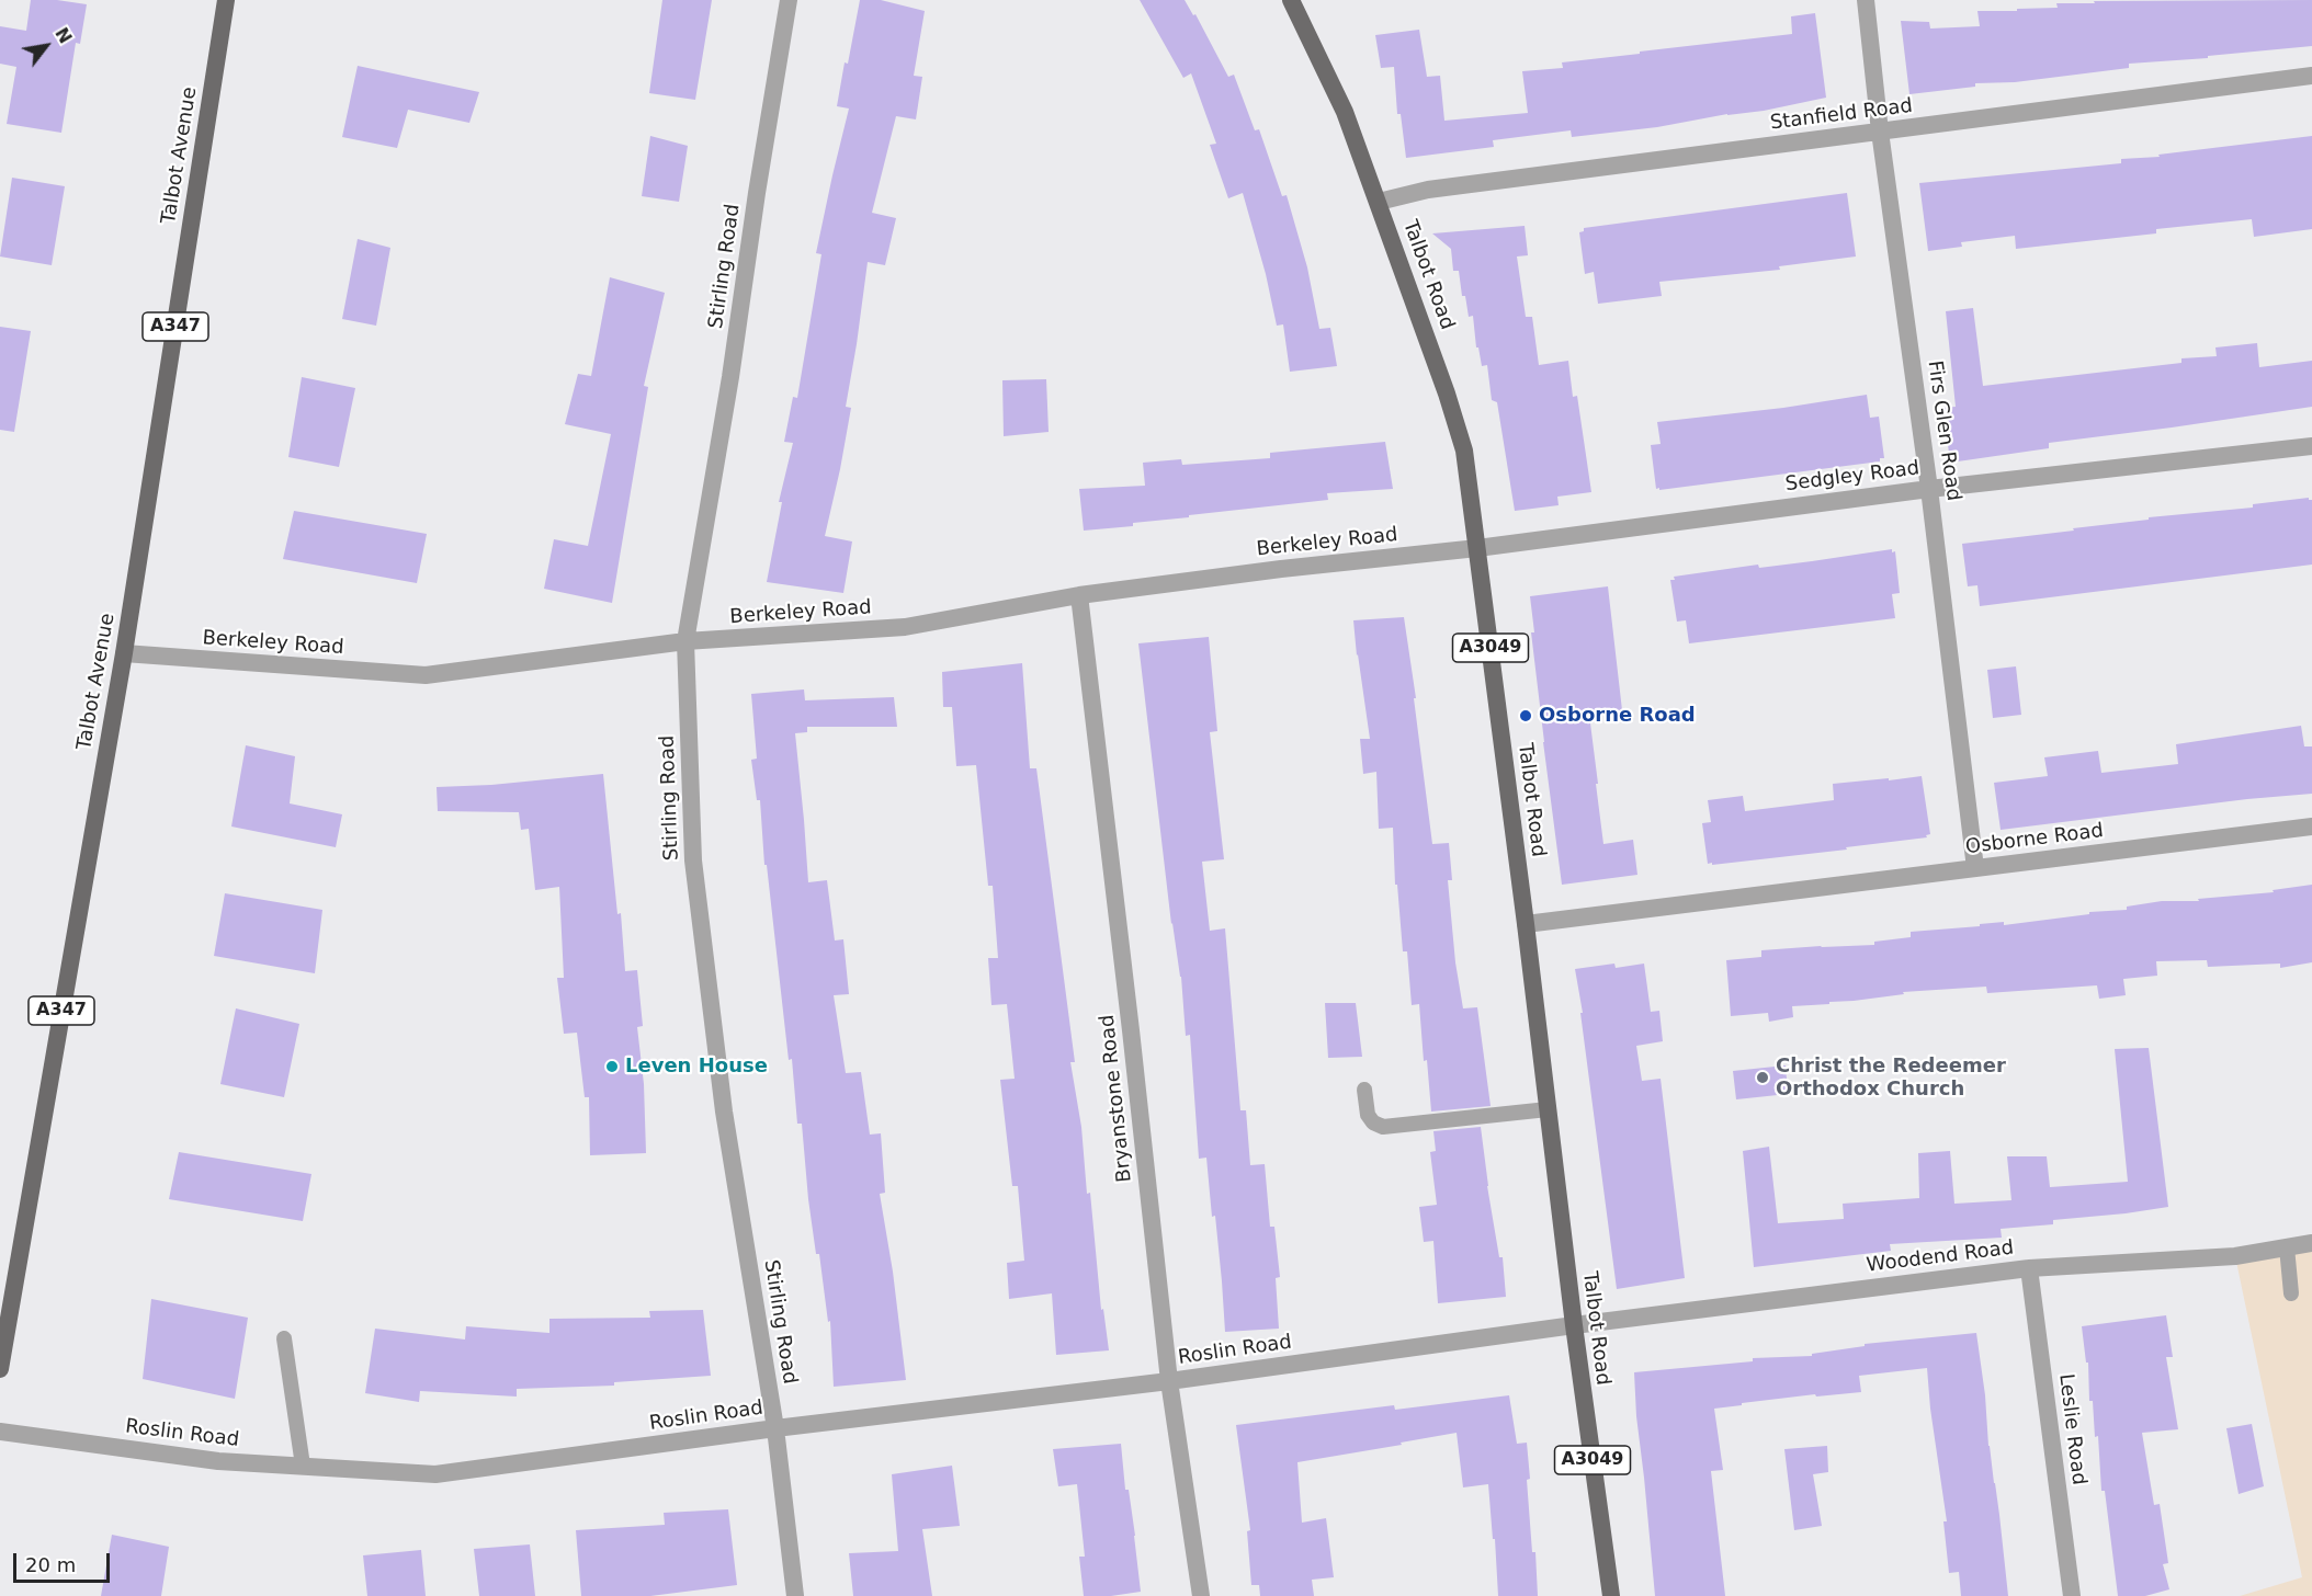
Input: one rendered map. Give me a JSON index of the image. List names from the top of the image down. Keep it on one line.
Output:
{"streets":{"main road":["Talbot Avenue","Talbot Road","A347","A3049"],"street":["Stanfield Road","Stirling Road","Firs Glen Road","Sedgley Road","Berkeley Road","Osborne Road","Bryanstone Road","Woodend Road","Roslin Road","Leslie Road"]},"crossings":[["Stanfield Road","Talbot Road"],["Stanfield Road","Firs Glen Road"],["Talbot Avenue","Berkeley Road"],["Stirling Road","Berkeley Road"],["Stirling Road","Roslin Road"],["Talbot Road","Sedgley Road"],["Talbot Road","Berkeley Road"],["Talbot Road","Osborne Road"],["Talbot Road","Woodend Road"],["Talbot Road","Roslin Road"],["Firs Glen Road","Sedgley Road"],["Firs Glen Road","Osborne Road"],["Sedgley Road","Berkeley Road"],["Berkeley Road","Bryanstone Road"],["Bryanstone Road","Roslin Road"],["Woodend Road","Roslin Road"],["Woodend Road","Leslie Road"]],"places":["Osborne Road","Leven House","Christ the Redeemer Orthodox Church"],"scale_bar":"20 m","north":"top right"}
